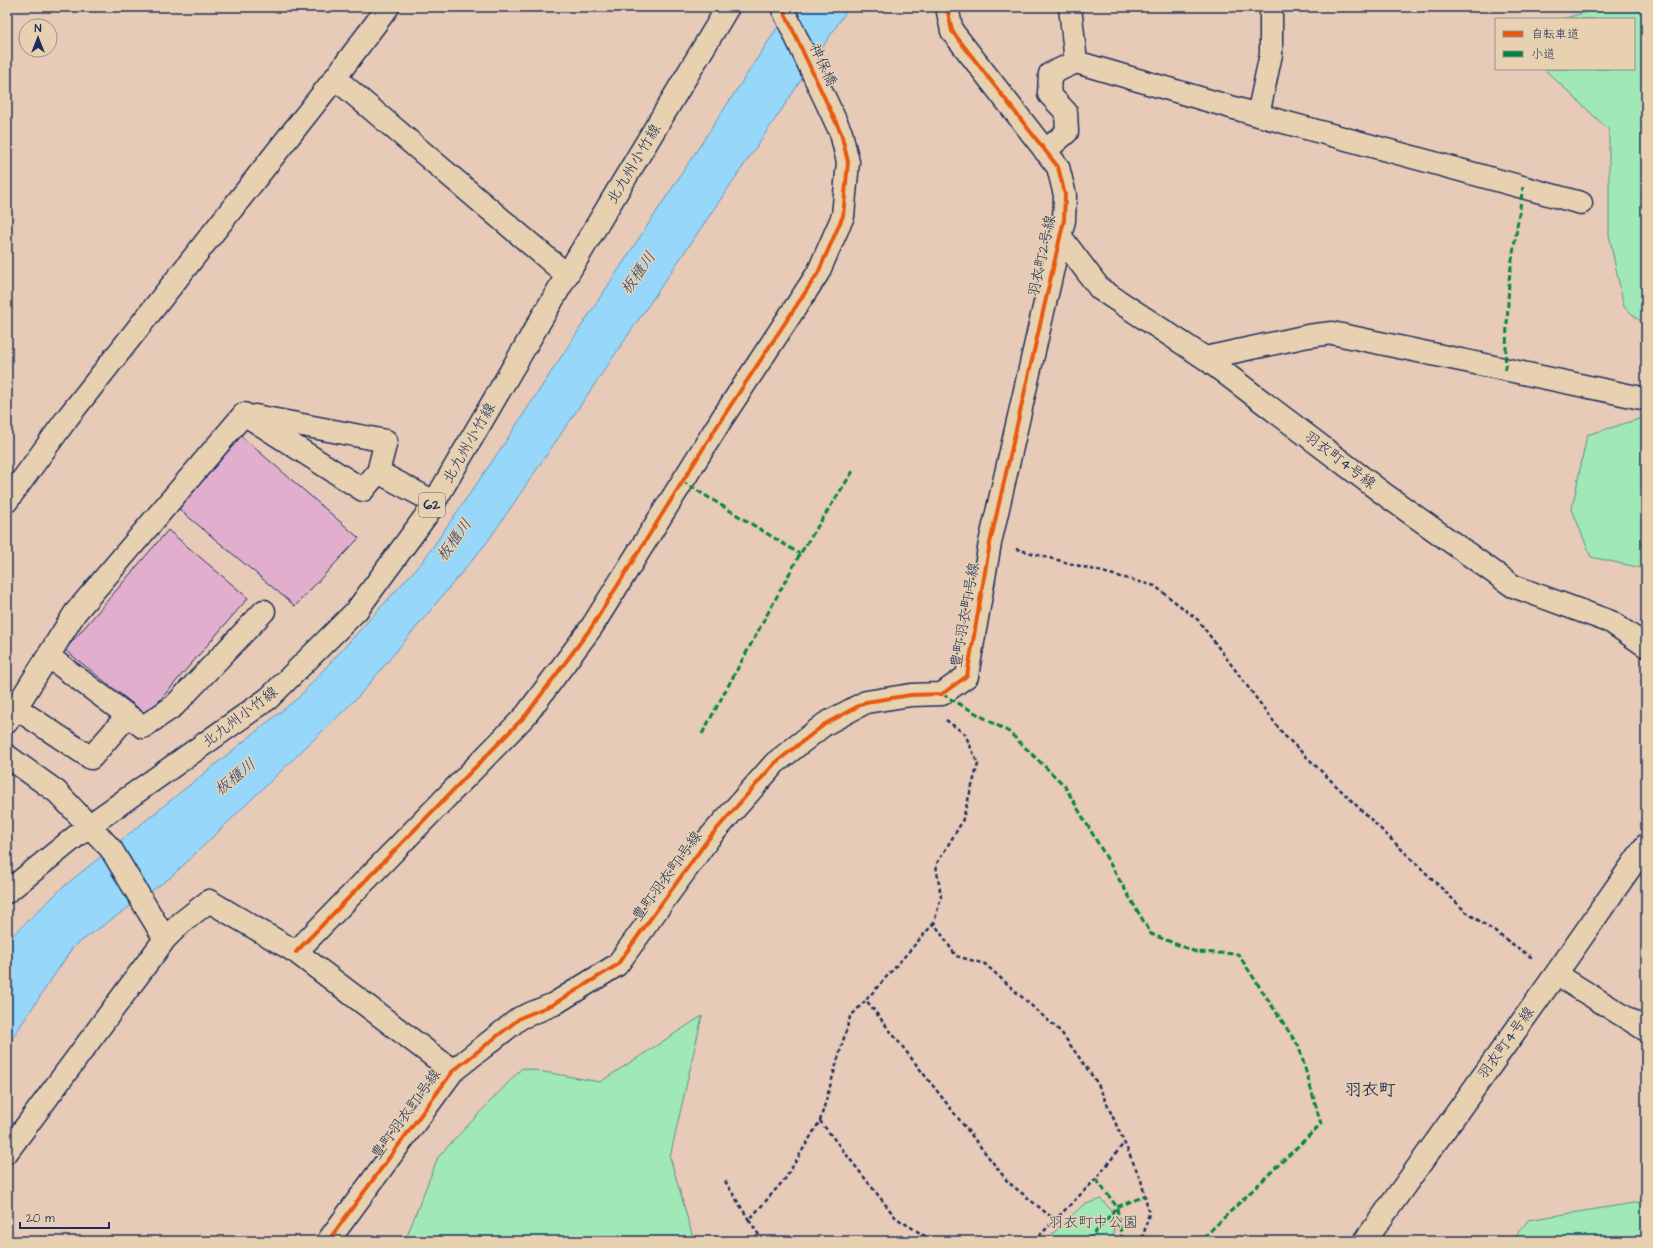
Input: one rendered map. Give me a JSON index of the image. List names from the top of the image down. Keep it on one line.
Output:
{"streets":{"street":["神保橋","北九州小竹線","羽衣町2号線","羽衣町4号線","62","豊町羽衣町1号線"]},"crossings":[["羽衣町2号線","羽衣町4号線"],["羽衣町2号線","豊町羽衣町1号線"]],"districts":["羽衣町"],"water":["板櫃川"],"parks":["羽衣町中公園"],"legend":["自転車道","小道"],"scale_bar":"20 m","north":"top"}
